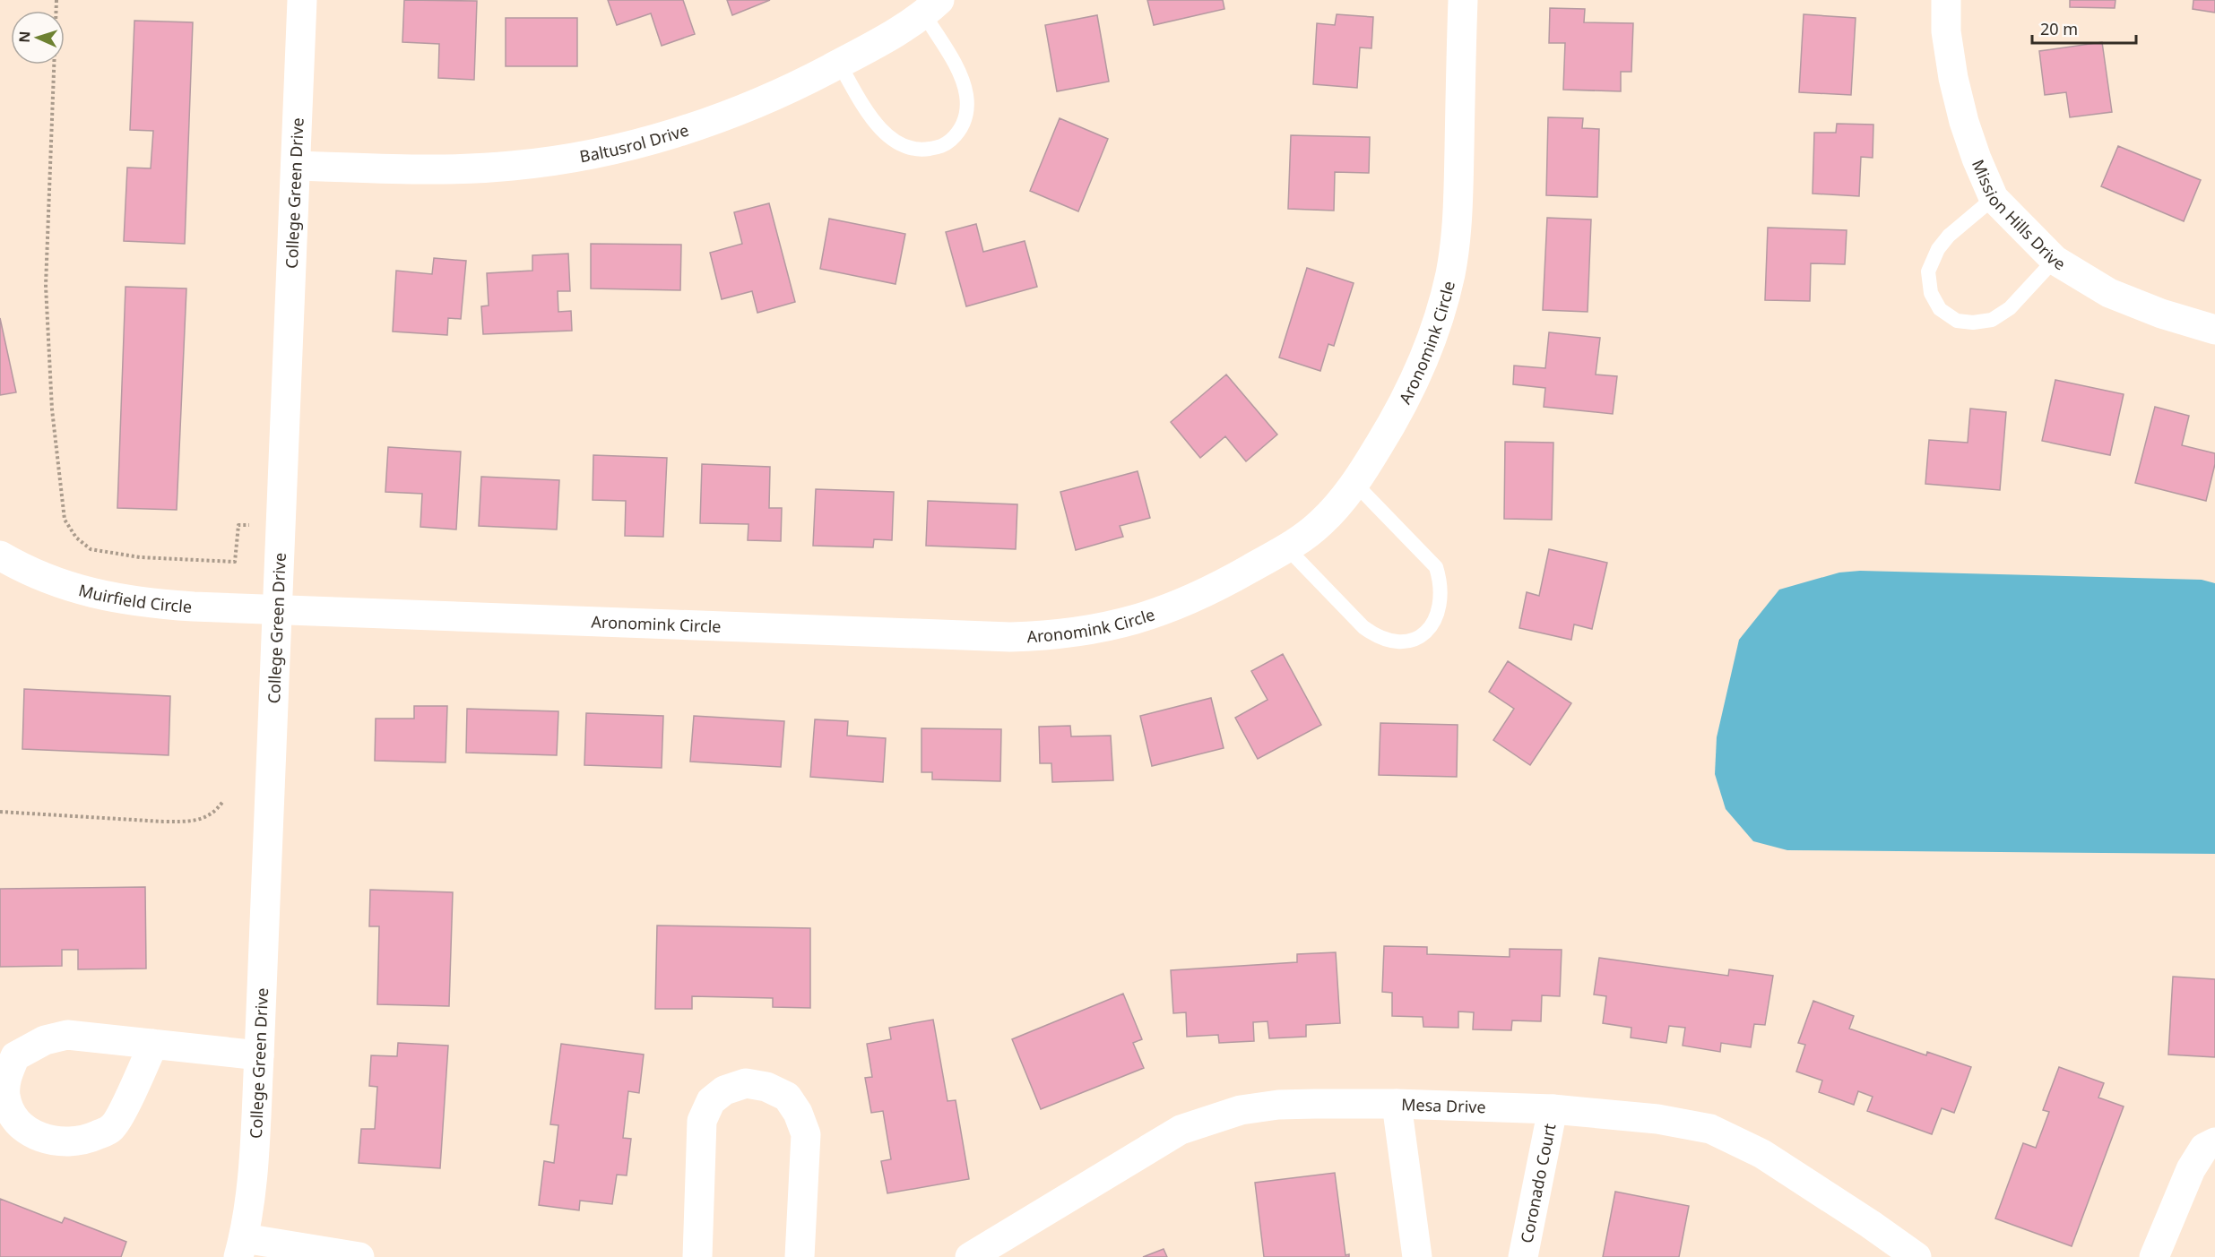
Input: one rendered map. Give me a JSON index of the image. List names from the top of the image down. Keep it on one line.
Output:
{"streets":{"street":["Baltusrol Drive","College Green Drive","Mission Hills Drive","Aronomink Circle","Muirfield Circle","Mesa Drive","Coronado Court"]},"crossings":[["Baltusrol Drive","College Green Drive"],["College Green Drive","Aronomink Circle"],["College Green Drive","Muirfield Circle"],["Aronomink Circle","Muirfield Circle"],["Mesa Drive","Coronado Court"]],"scale_bar":"20 m","north":"left"}
